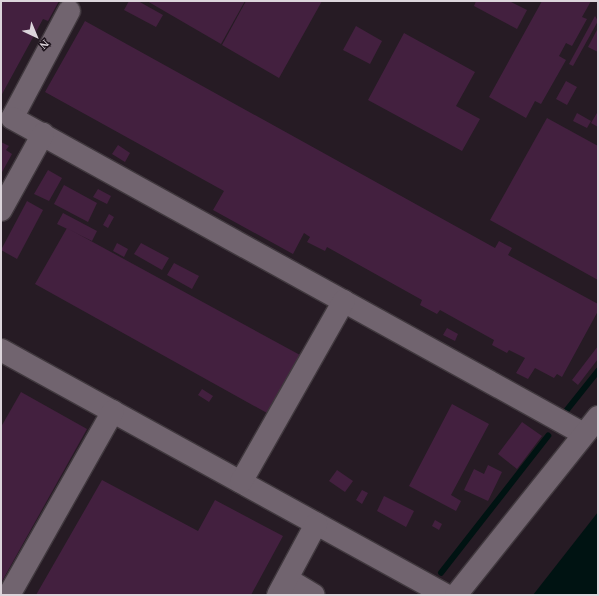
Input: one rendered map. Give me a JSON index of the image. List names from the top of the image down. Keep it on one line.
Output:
{"north":"bottom right"}
